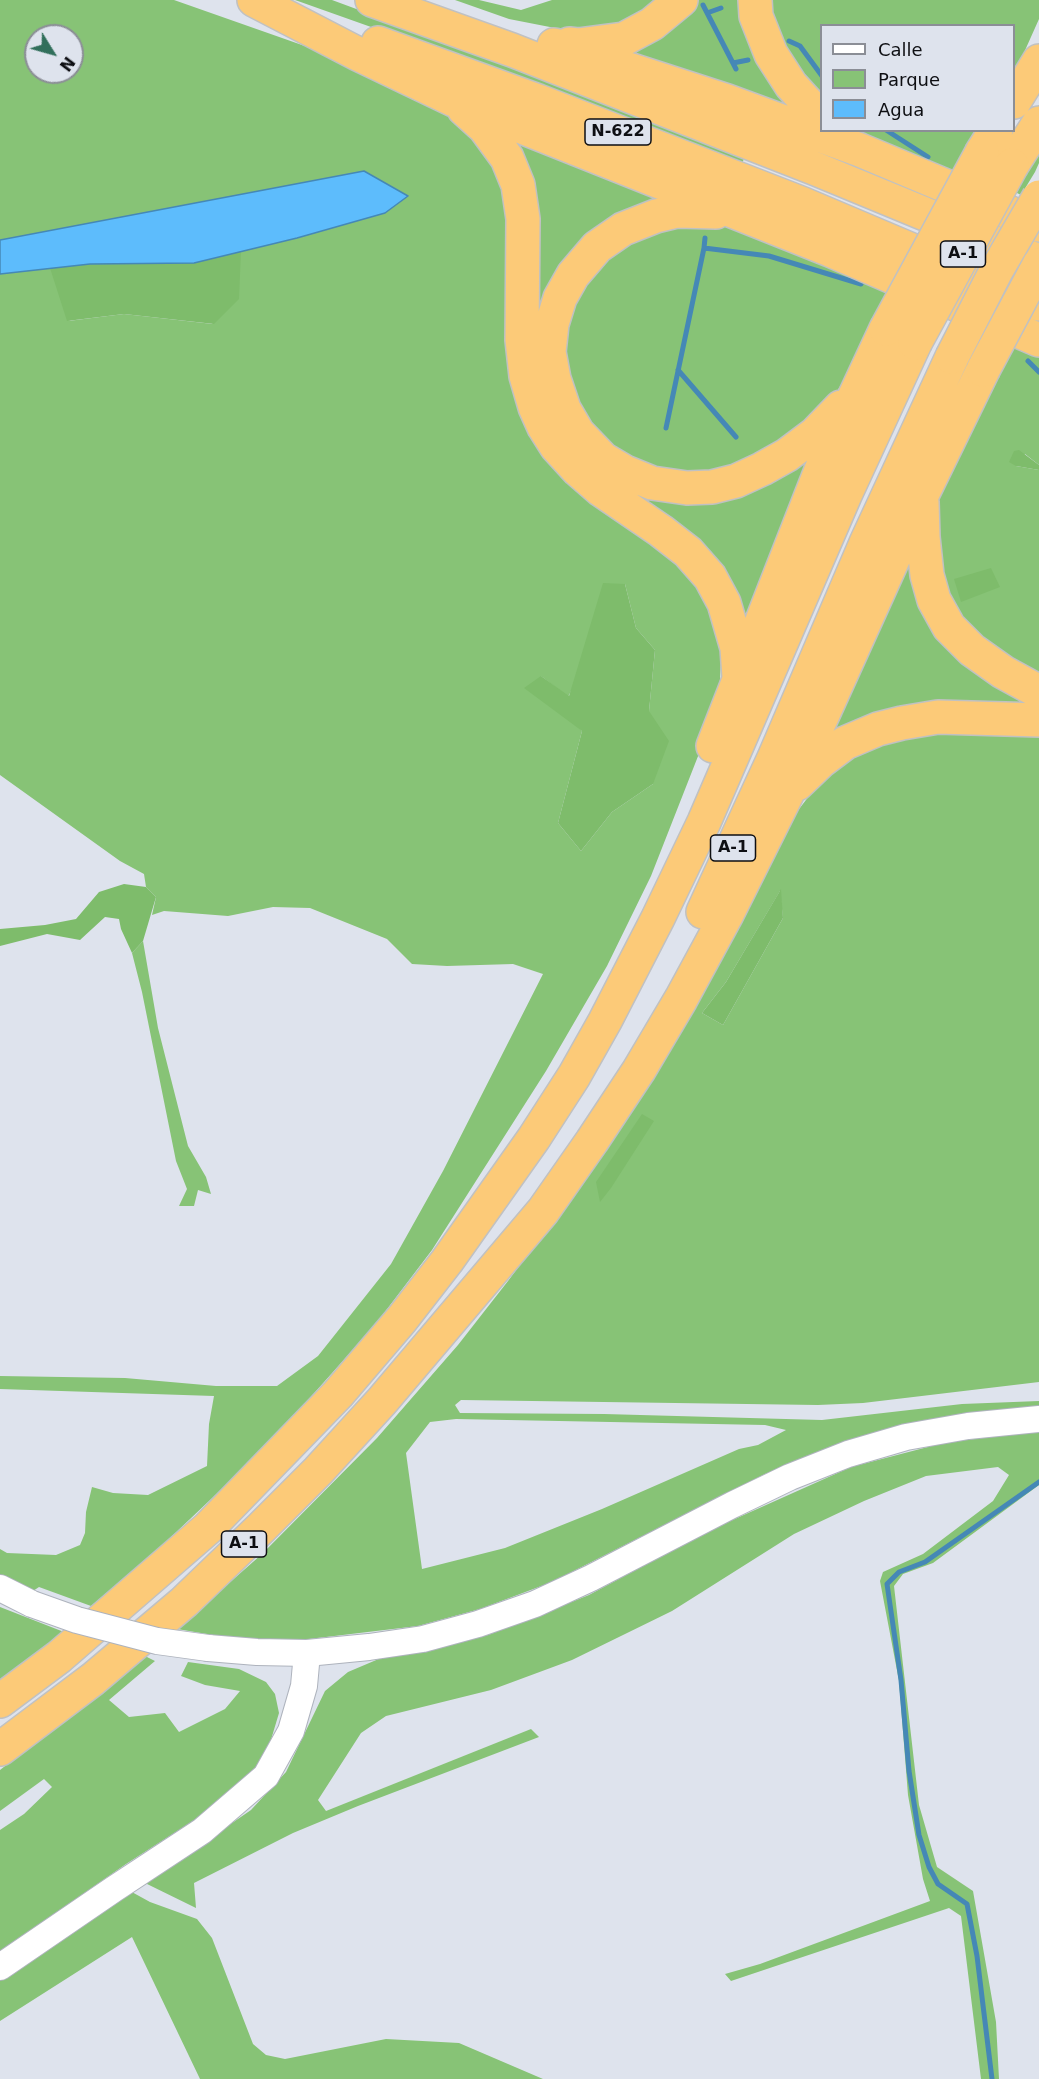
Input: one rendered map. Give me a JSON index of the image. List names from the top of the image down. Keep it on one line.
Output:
{"streets":{"highway":["N-622","A-1"]},"legend":["Calle","Parque","Agua"],"north":"bottom right"}
